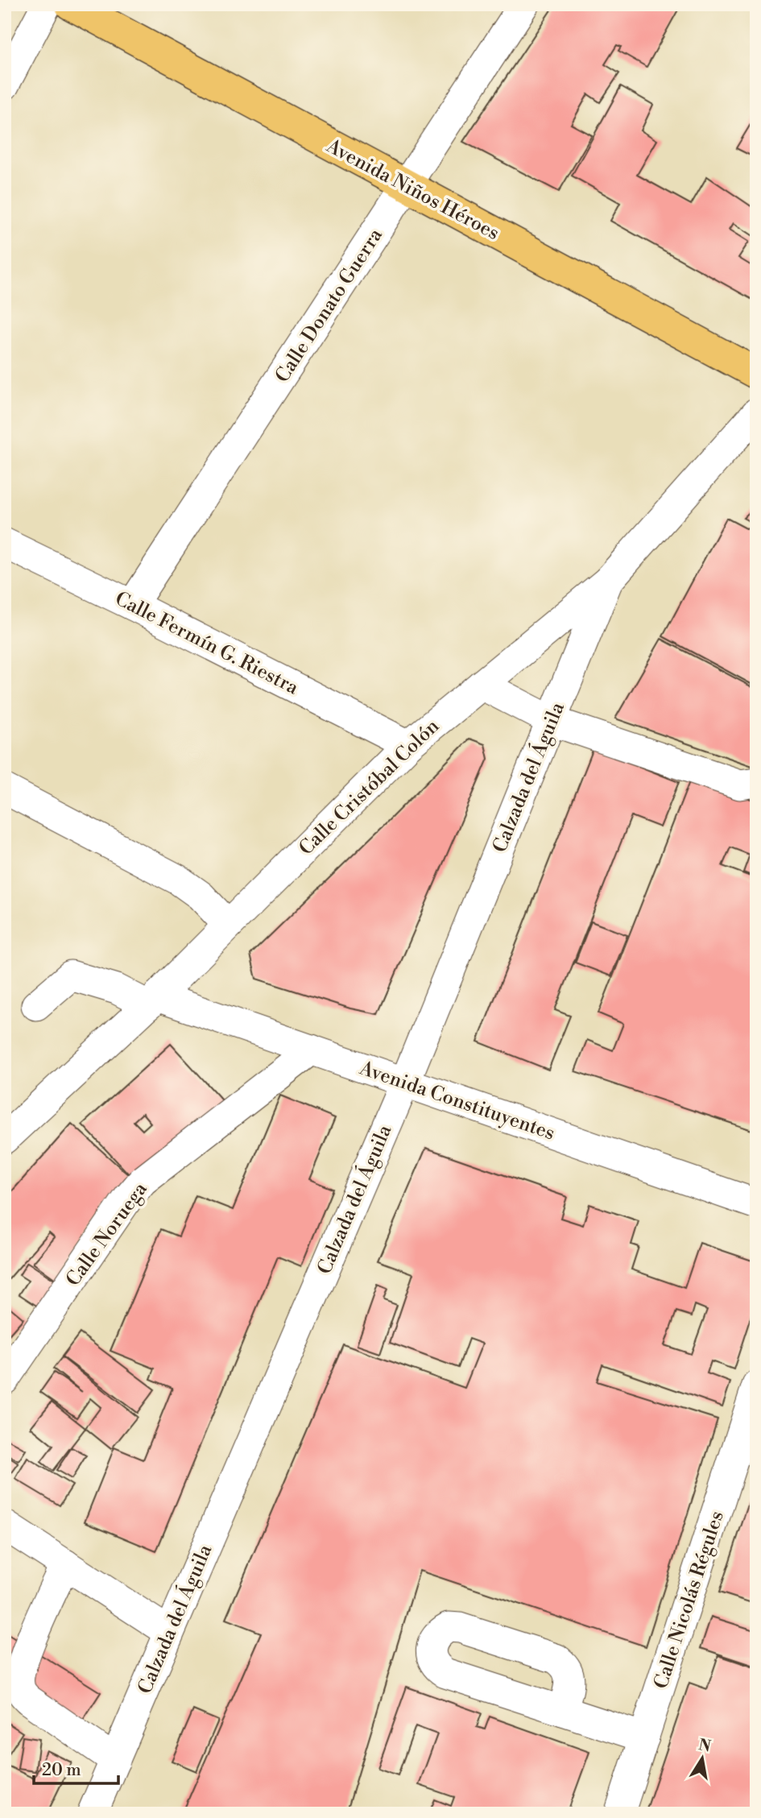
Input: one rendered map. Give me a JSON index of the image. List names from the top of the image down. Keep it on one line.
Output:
{"streets":{"main road":["Avenida Niños Héroes"],"street":["Calle Donato Guerra","Calle Fermín G. Riestra","Calzada del Águila","Calle Cristóbal Colón","Avenida Constituyentes","Calle Noruega","Calle Nicolás Régules"]},"crossings":[["Avenida Niños Héroes","Calle Donato Guerra"],["Calle Donato Guerra","Calle Fermín G. Riestra"],["Calle Fermín G. Riestra","Calle Cristóbal Colón"],["Calzada del Águila","Calle Cristóbal Colón"],["Calzada del Águila","Avenida Constituyentes"],["Calle Cristóbal Colón","Avenida Constituyentes"],["Avenida Constituyentes","Calle Noruega"]],"scale_bar":"20 m","north":"top"}
